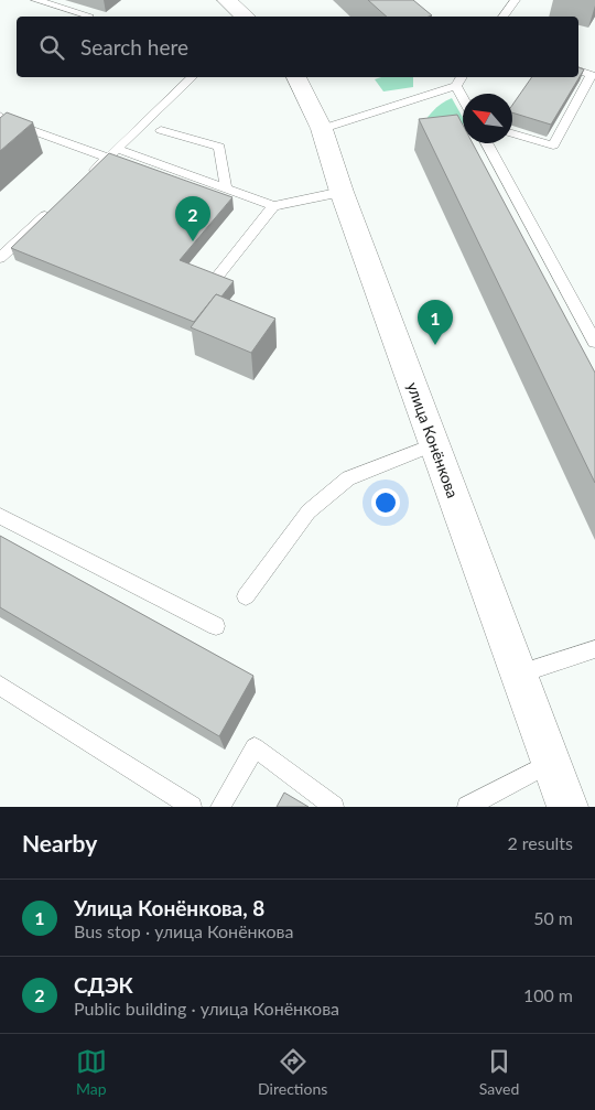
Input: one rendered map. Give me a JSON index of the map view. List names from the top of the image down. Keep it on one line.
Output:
{"streets":{"street":["улица Конёнкова"]},"north":"top left","page":{"search":"Search here","pins":["2","1"],"heading":["Nearby","2 results"],"list":[{"mark":"1","name":"Улица Конёнкова, 8","note":"Bus stop · улица Конёнкова","value":"50 m"},{"mark":"2","name":"СДЭК","note":"Public building · улица Конёнкова","value":"100 m"}],"nav":["Map","Directions","Saved"]}}
